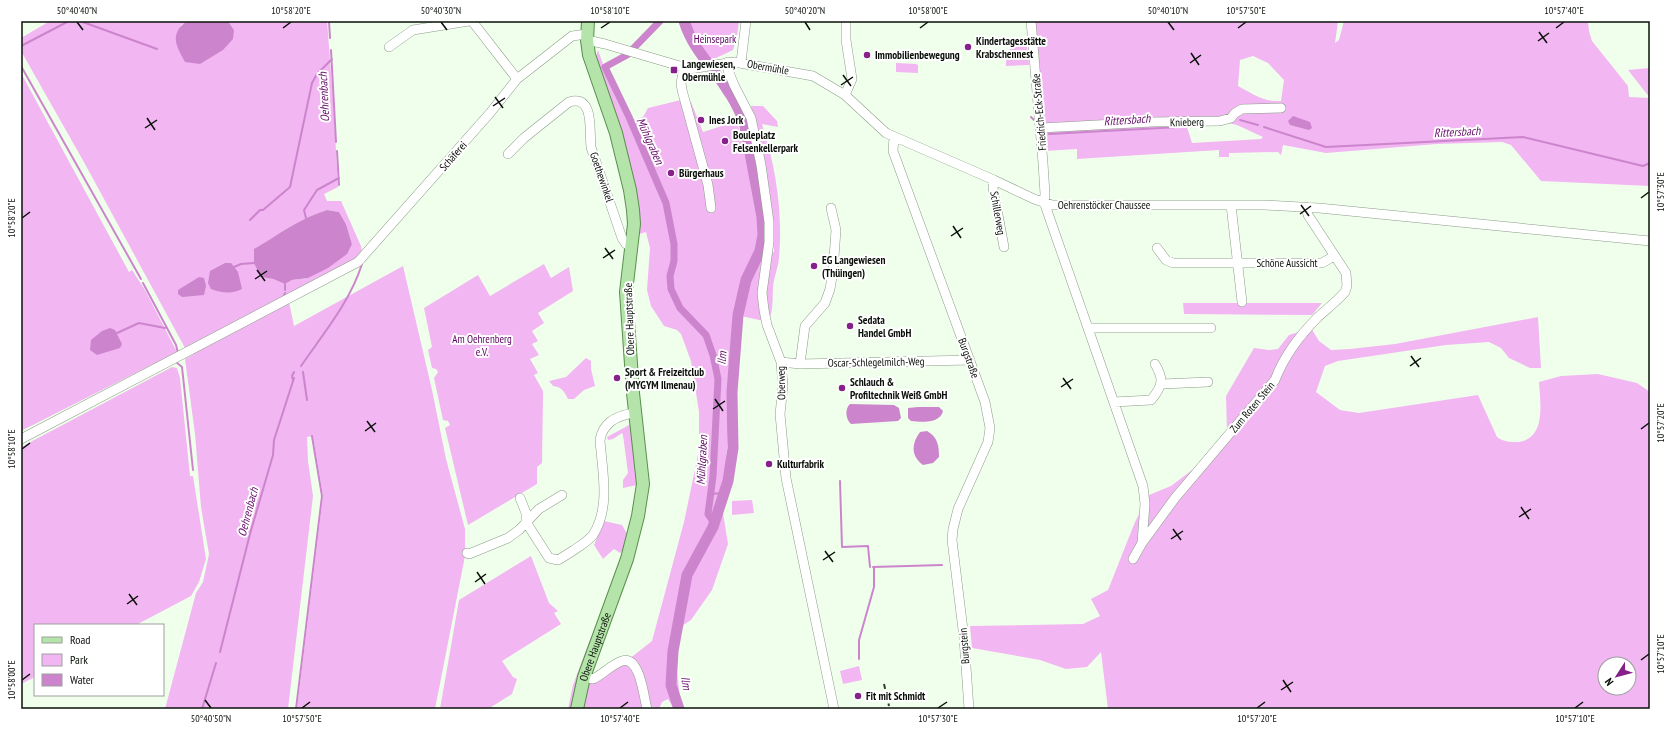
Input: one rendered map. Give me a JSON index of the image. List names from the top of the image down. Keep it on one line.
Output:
{"streets":{"main road":["Obere Hauptstraße"],"street":["Obermühle","Friedrich-Eck-Straße","Knieberg","Schäferei","Goethewinkel","Oehrenstöcker Chaussee","Schillerweg","Schöne Aussicht","Burgstraße","Oscar-Schlegelmilch-Weg","Oberweg","Zum Roten Stein","Burgstein"]},"crossings":[["Obermühle","Schäferei"],["Obermühle","Oehrenstöcker Chaussee"],["Obermühle","Obere Hauptstraße"],["Obermühle","Oberweg"],["Friedrich-Eck-Straße","Knieberg"],["Friedrich-Eck-Straße","Oehrenstöcker Chaussee"],["Friedrich-Eck-Straße","Zum Roten Stein"],["Schäferei","Obere Hauptstraße"],["Goethewinkel","Obere Hauptstraße"],["Oehrenstöcker Chaussee","Schillerweg"],["Oehrenstöcker Chaussee","Burgstraße"],["Oehrenstöcker Chaussee","Zum Roten Stein"],["Schöne Aussicht","Zum Roten Stein"],["Burgstraße","Oscar-Schlegelmilch-Weg"],["Burgstraße","Burgstein"],["Oscar-Schlegelmilch-Weg","Oberweg"]],"water":["Oehrenbach","Rittersbach","Mühlgraben","Ilm"],"parks":["Heinsepark","Am Oehrenberg e.V."],"places":{"other":["Kindertagesstätte Krabschennest","Immobilienbewegung","Ines Jork","Bouleplatz Felsenkellerpark","Bürgerhaus","EG Langewiesen (Thüingen)","Sedata Handel GmbH","Sport & Freizeitclub (MYGYM Ilmenau)","Schlauch & Profiltechnik Weiß GmbH","Kulturfabrik","Fit mit Schmidt"],"transit":["Langewiesen, Obermühle"]},"legend":["Road","Park","Water"],"north":"bottom left","coordinates":["50°40'40\"N","10°58'20\"E","50°40'30\"N","10°58'10\"E","50°40'20\"N","10°58'00\"E","50°40'10\"N","10°57'50\"E","10°57'40\"E","10°57'30\"E","10°57'20\"E","10°57'10\"E","50°40'50\"N"]}
